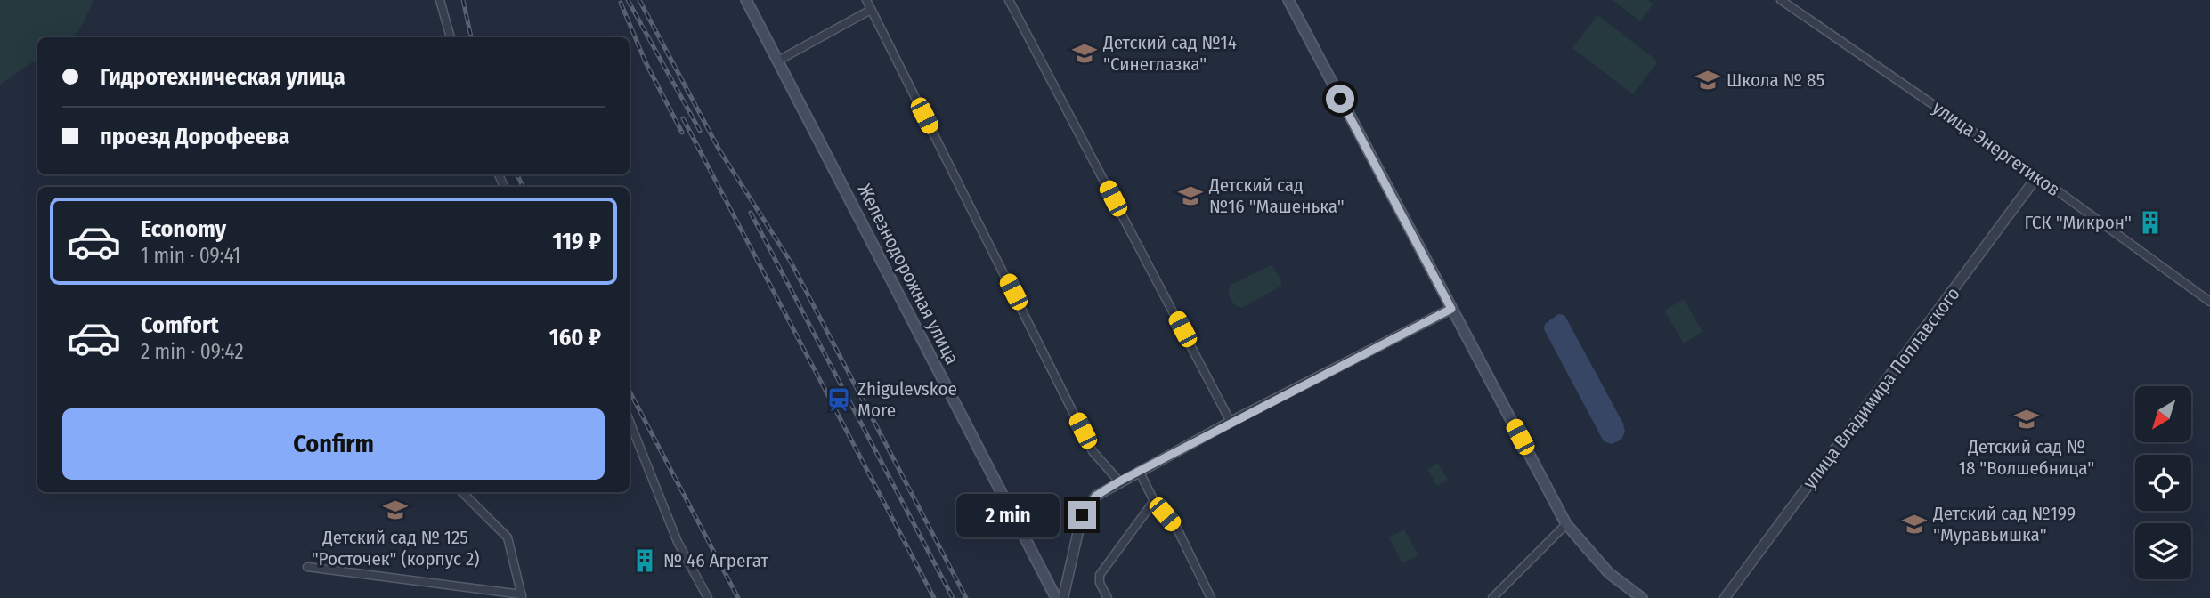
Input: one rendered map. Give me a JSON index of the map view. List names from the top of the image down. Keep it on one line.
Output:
{"streets":{"main road":["Железнодорожная улица"],"street":["улица Энергетиков","улица Владимира Поплавского"]},"crossings":[["улица Энергетиков","улица Владимира Поплавского"]],"places":{"school or university":["Детский сад №14 \"Синеглазка\"","Школа № 85","Детский сад №16 \"Машенька\"","Детский сад № 18 \"Волшебница\"","Детский сад № 125 \"Росточек\" (корпус 2)","Детский сад №199 \"Муравьишка\""],"building":["ГСК \"Микрон\"","№ 46 Агрегат"],"station":["Zhigulevskoe More"]},"north":"bottom left","page":{"banner":["Гидротехническая улица","проезд Дорофеева"],"list":[{"name":"Economy","note":"1 min · 09:41","value":"119 ₽"},{"name":"Comfort","note":"2 min · 09:42","value":"160 ₽"}],"buttons":"Confirm","bubble":"2 min"}}
